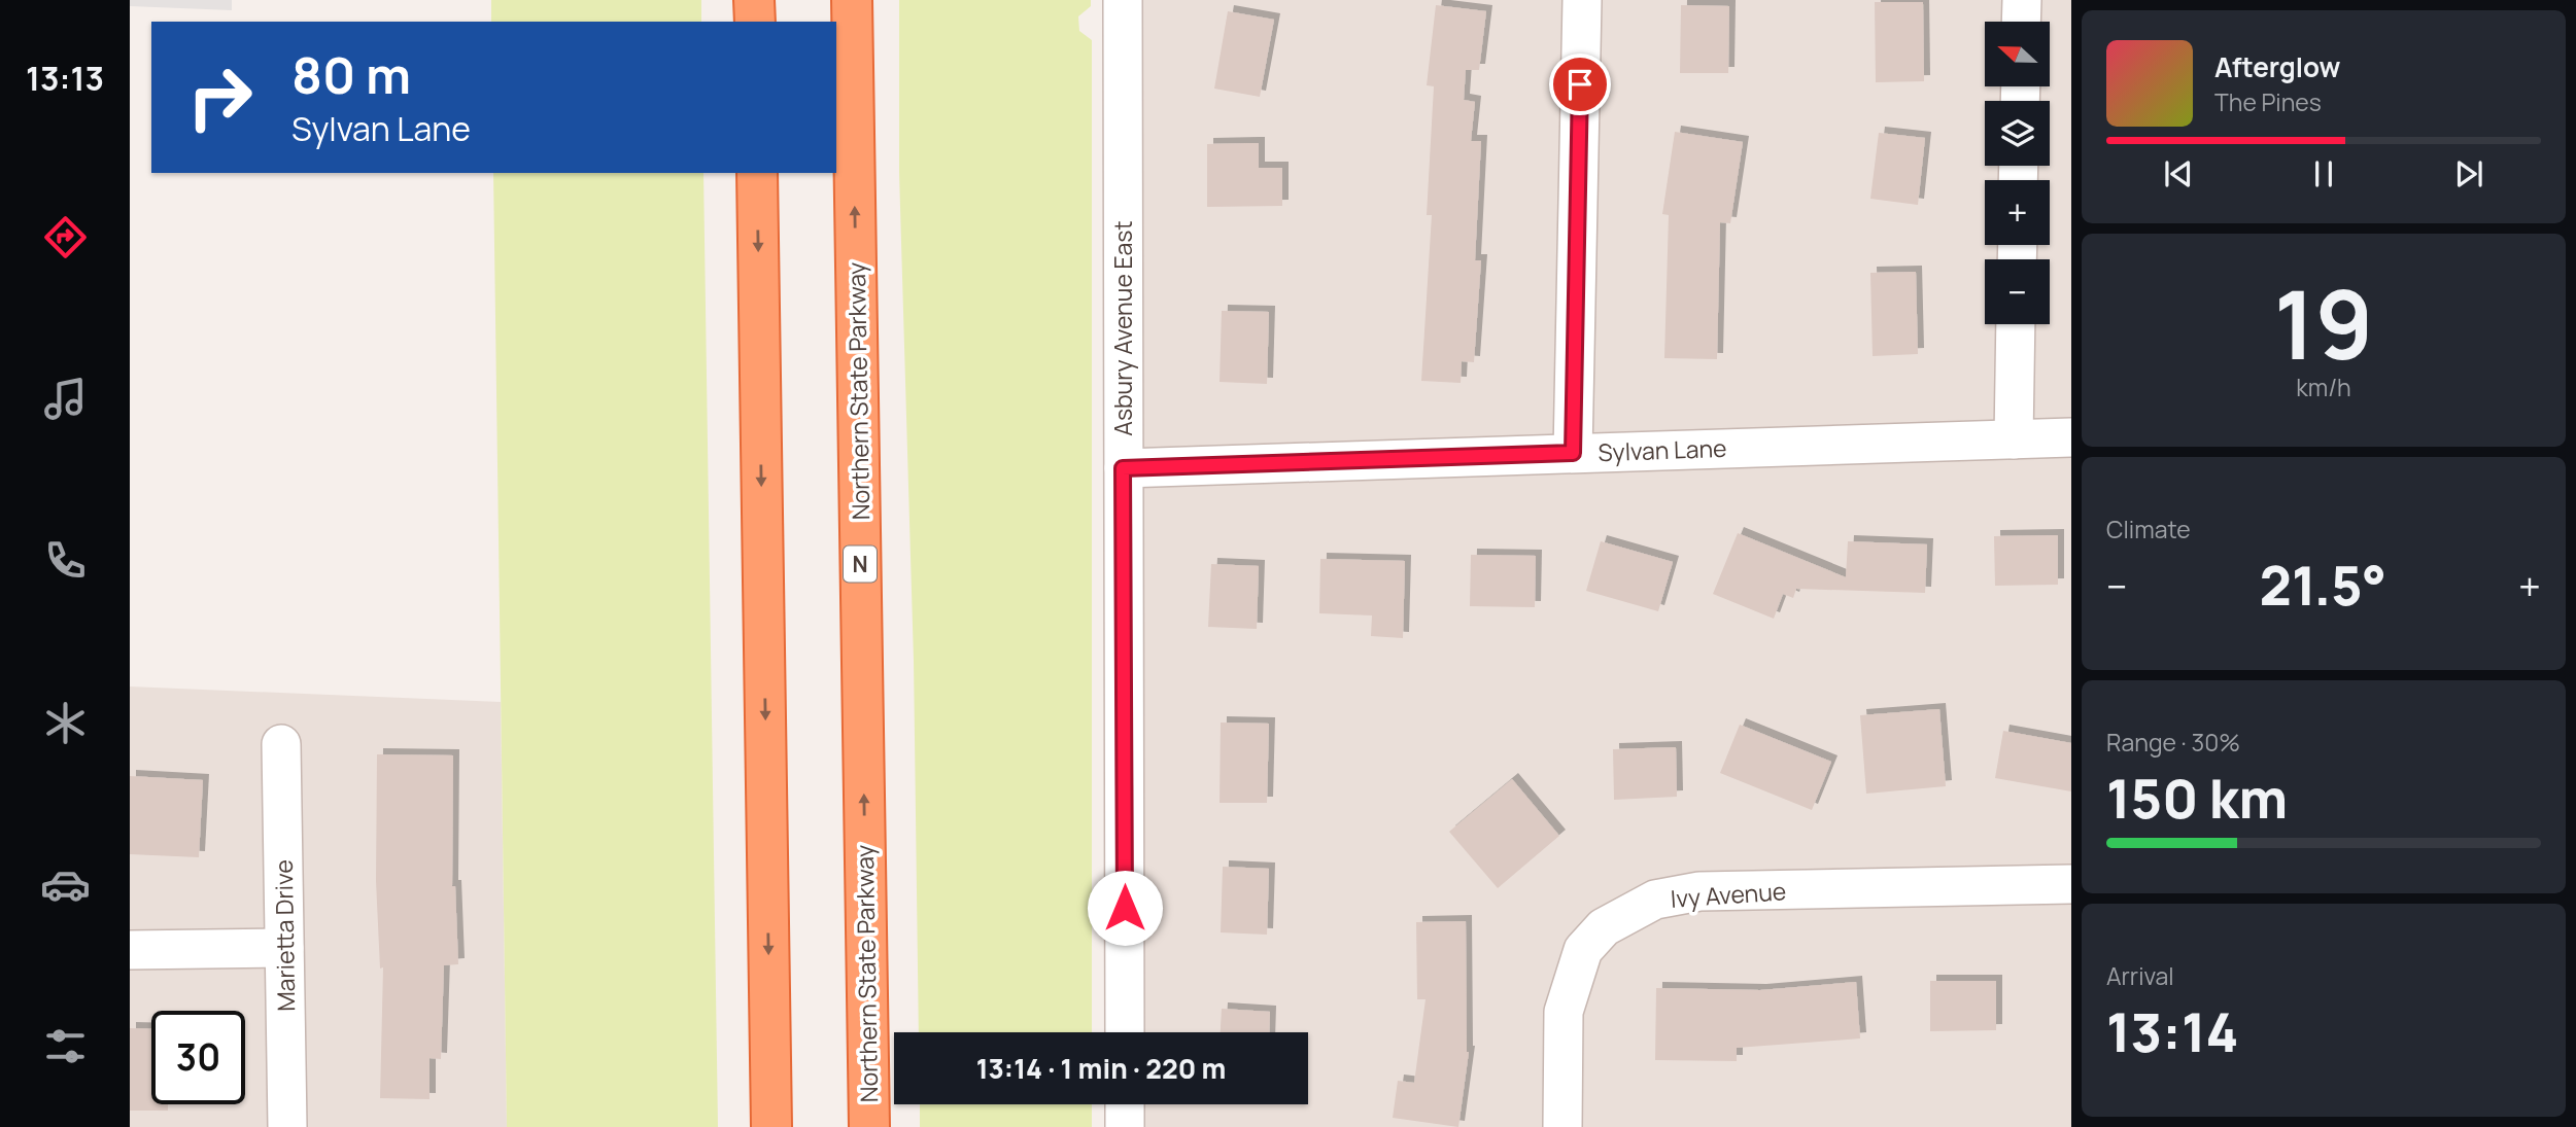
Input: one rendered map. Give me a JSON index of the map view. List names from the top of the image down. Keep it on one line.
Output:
{"streets":{"highway":["Northern State Parkway","N"],"street":["Asbury Avenue East","Sylvan Lane","Ivy Avenue","Marietta Drive"]},"crossings":[["Asbury Avenue East","Sylvan Lane"]],"north":"left","page":{"tabs":"13:13","map_buttons":["+","−"],"turn":["80 m","Sylvan Lane"],"song":["Afterglow","The Pines"],"tile":[["19","km/h"],"Climate",["Range · 30%","150 km"],["Arrival","13:14"]],"heat":["−","21.5°","+"],"limit":"30","trip":"13:14 · 1 min · 220 m"}}
